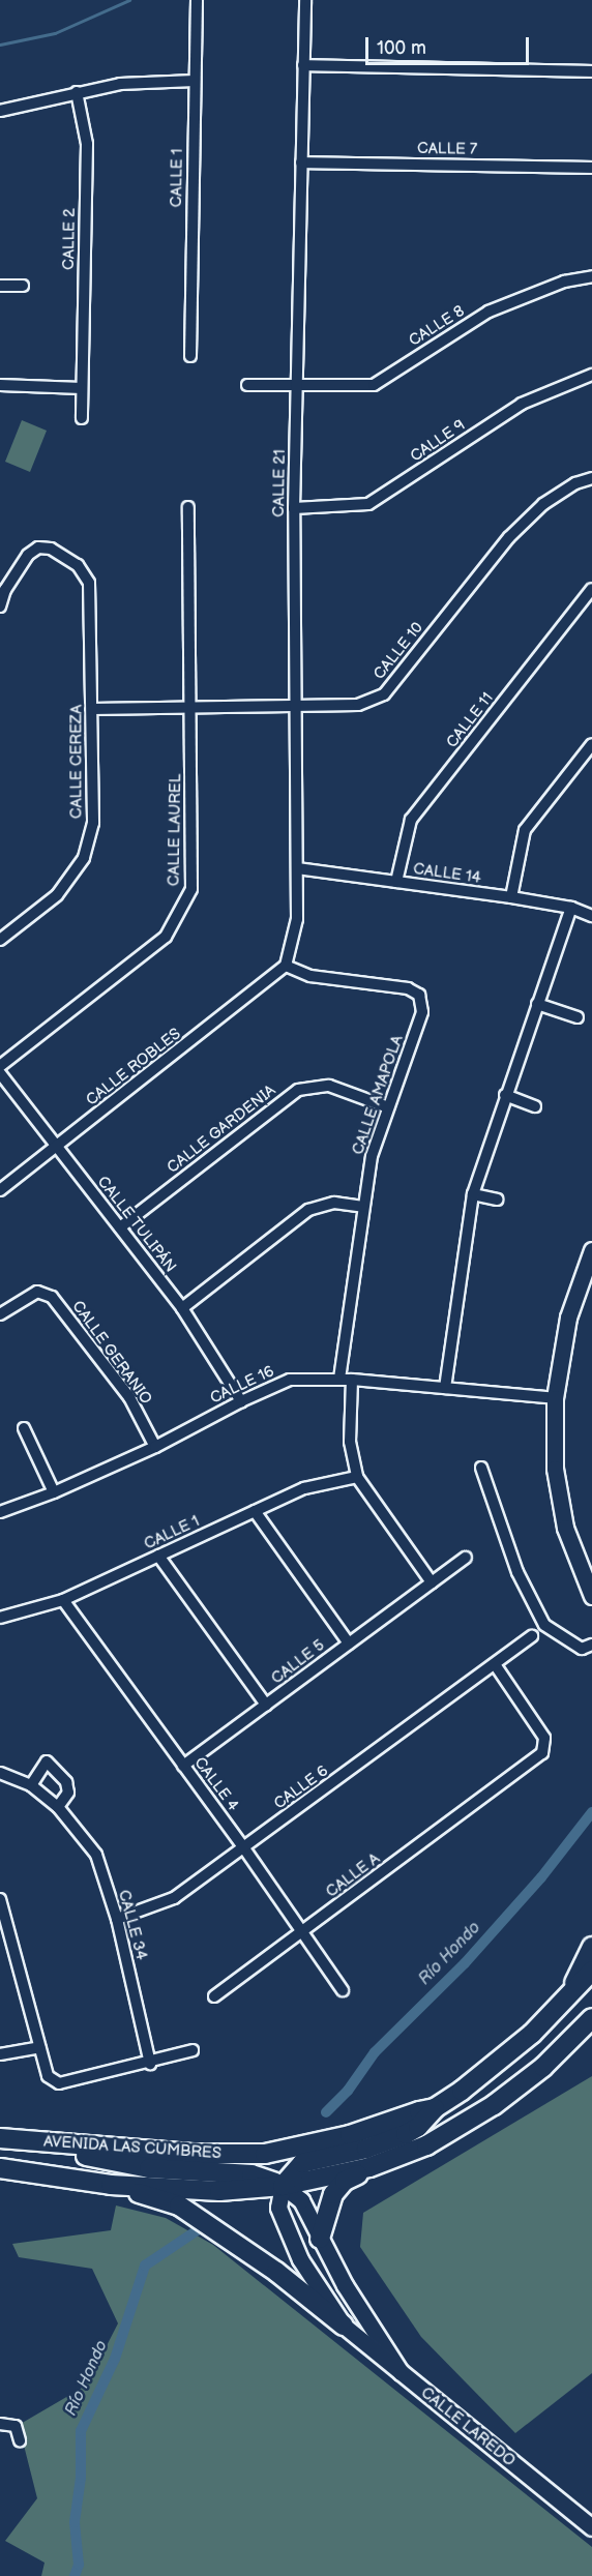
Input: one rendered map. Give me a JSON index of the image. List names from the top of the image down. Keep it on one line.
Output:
{"streets":{"highway":["AVENIDA LAS CUMBRES"],"main road":["CALLE LAREDO"],"street":["CALLE 7","CALLE 1","CALLE 2","CALLE 8","CALLE 9","CALLE 21","CALLE 10","CALLE 11","CALLE CEREZA","CALLE LAUREL","CALLE 14","CALLE ROBLES","CALLE AMAPOLA","CALLE GARDENIA","CALLE TULIPÁN","CALLE GERANIO","CALLE 16","CALLE 5","CALLE 4","CALLE 6","CALLE A","CALLE 34"]},"crossings":[["CALLE 7","CALLE 21"],["CALLE 1","CALLE 4"],["CALLE 8","CALLE 21"],["CALLE 9","CALLE 21"],["CALLE 21","CALLE 10"],["CALLE 21","CALLE 14"],["CALLE 21","CALLE ROBLES"],["CALLE 21","CALLE AMAPOLA"],["CALLE 10","CALLE CEREZA"],["CALLE 10","CALLE LAUREL"],["CALLE 11","CALLE 14"],["CALLE ROBLES","CALLE AMAPOLA"],["CALLE ROBLES","CALLE TULIPÁN"],["CALLE AMAPOLA","CALLE GARDENIA"],["CALLE AMAPOLA","CALLE 16"],["CALLE GARDENIA","CALLE TULIPÁN"],["CALLE TULIPÁN","CALLE 16"],["CALLE GERANIO","CALLE 16"],["CALLE 5","CALLE 4"],["CALLE 4","CALLE 6"],["CALLE 4","CALLE A"],["CALLE 6","CALLE A"],["CALLE 6","CALLE 34"]],"water":["Río Hondo"],"scale_bar":"100 m"}
